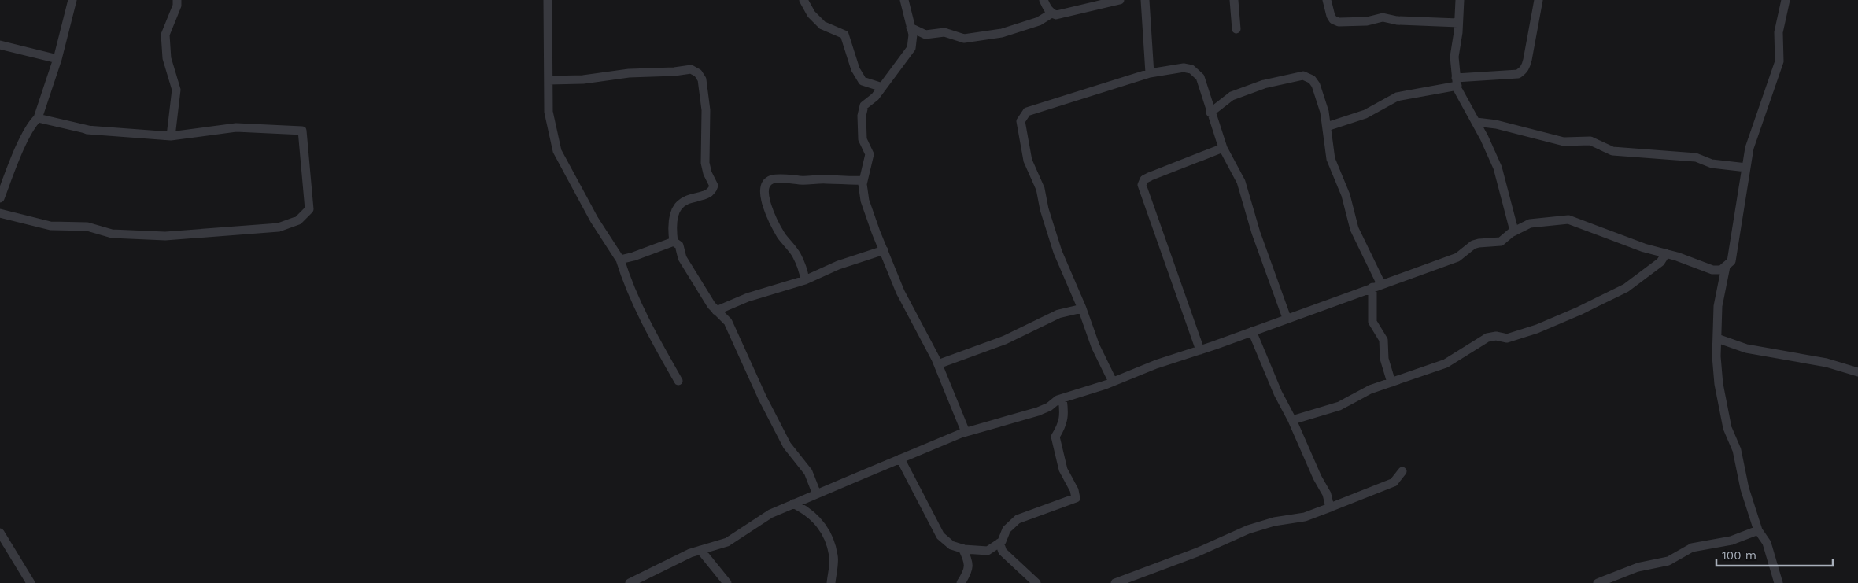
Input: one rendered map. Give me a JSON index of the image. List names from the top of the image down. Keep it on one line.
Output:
{"scale_bar":"100 m"}
